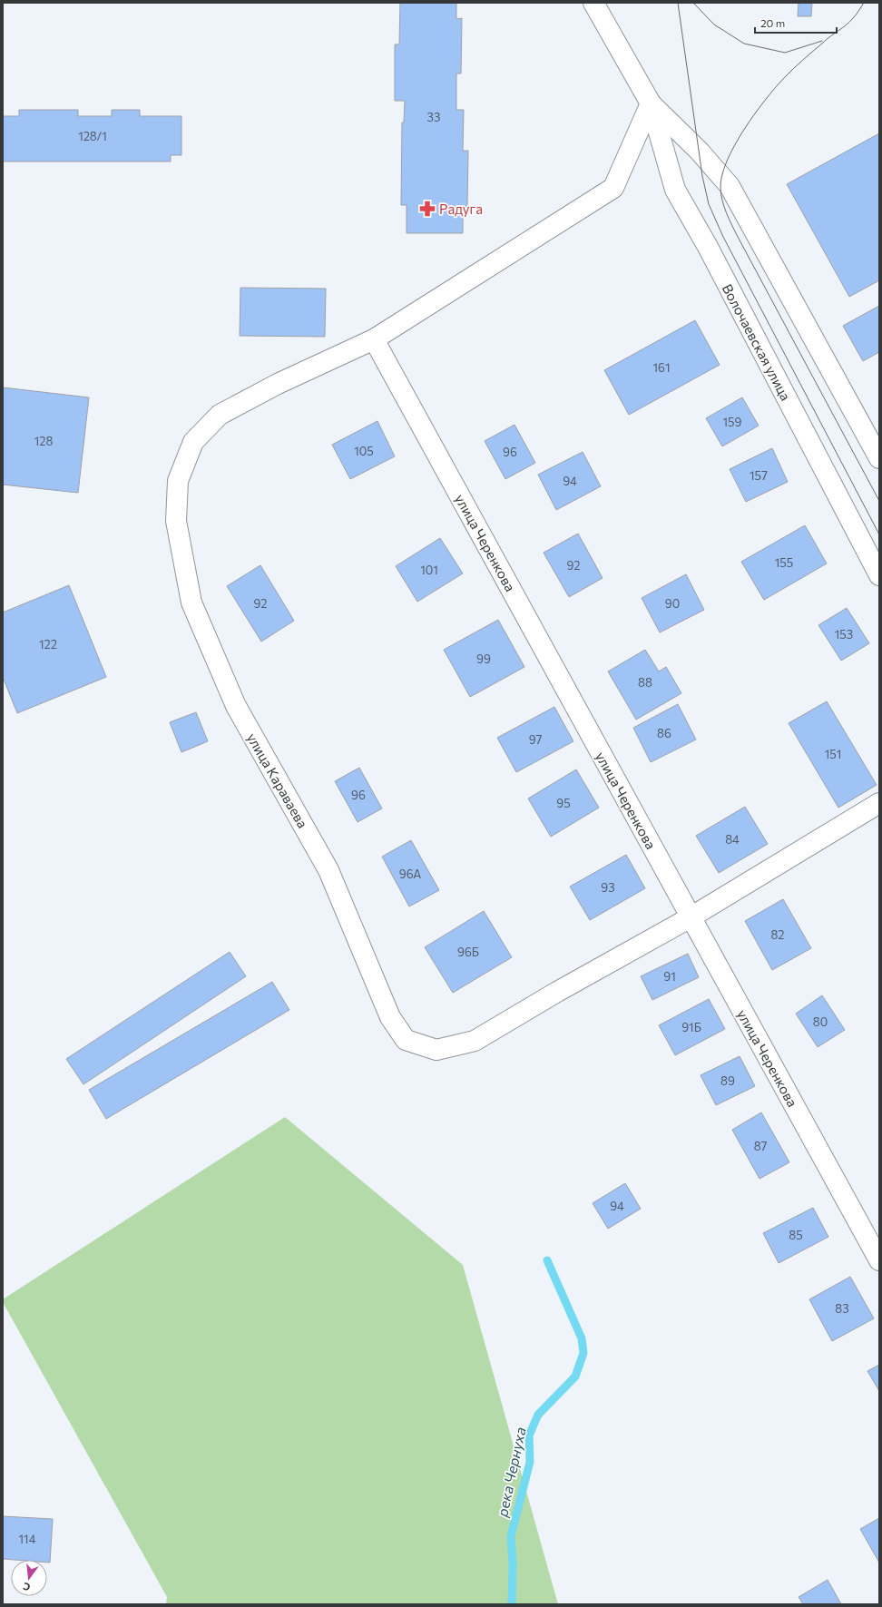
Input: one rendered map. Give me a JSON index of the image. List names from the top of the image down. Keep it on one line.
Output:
{"streets":{"street":["Волочаевская улица","улица Черенкова","улица Караваева"]},"crossings":[["Волочаевская улица","улица Караваева"],["улица Черенкова","улица Караваева"]],"water":["река Чернуха"],"places":{"pharmacy":["Радуга"]},"house_numbers":["33","128/1","161","159","128","105","96","157","94","155","92","101","92","90","153","122","99","88","86","97","151","96","95","84","96А","93","82","96Б","91","80","91Б","89","87","94","85","83","114"],"scale_bar":"20 m","north":"bottom"}
